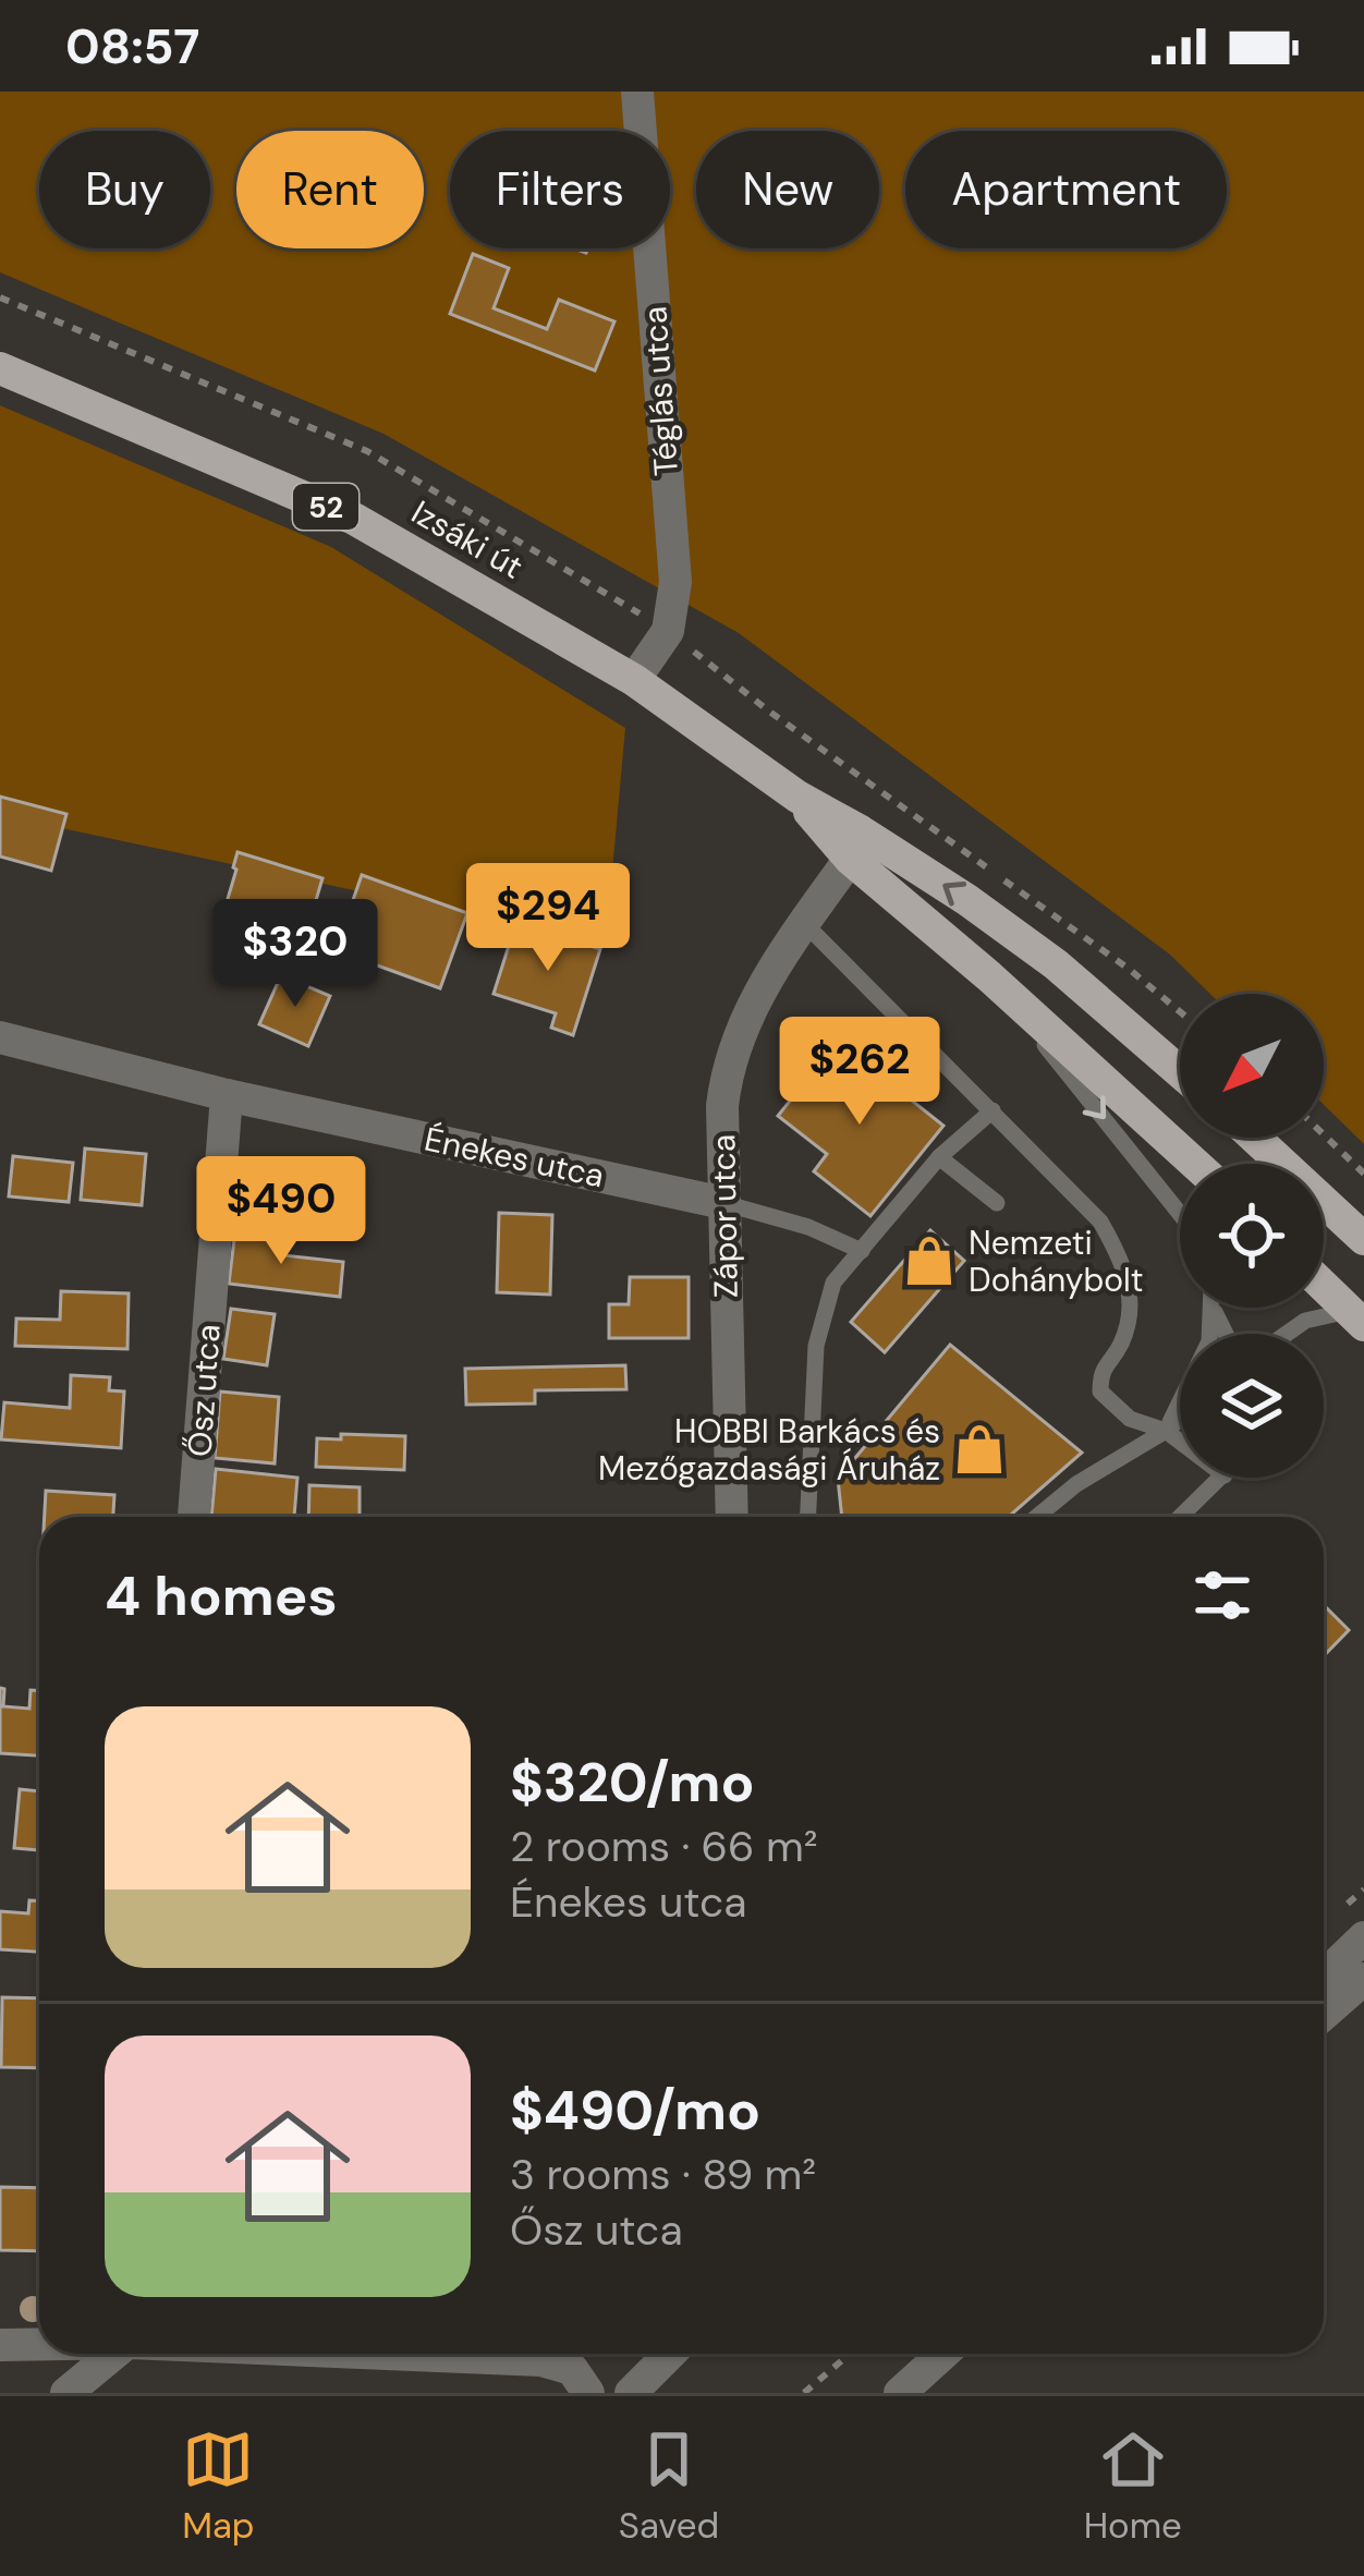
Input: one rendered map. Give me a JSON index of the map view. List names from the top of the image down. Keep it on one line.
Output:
{"streets":{"main road":["52","Izsáki út"],"street":["Téglás utca","Énekes utca","Zápor utca","Ősz utca"]},"crossings":[["Téglás utca","Izsáki út"],["Izsáki út","Zápor utca"],["Énekes utca","Zápor utca"],["Énekes utca","Ősz utca"]],"places":{"shop":["Nemzeti Dohánybolt","HOBBI Barkács és Mezőgazdasági Áruház"]},"north":"bottom left","page":{"status":"08:57","chip":["Buy","Rent","Filters","New","Apartment"],"price":["$294","$320","$262","$490"],"heading":"4 homes","list":[{"name":"$320/mo","note":"2 rooms · 66 m² · Énekes utca"},{"name":"$490/mo","note":"3 rooms · 89 m² · Ősz utca"}],"tabs":["Map","Saved","Home"]}}
